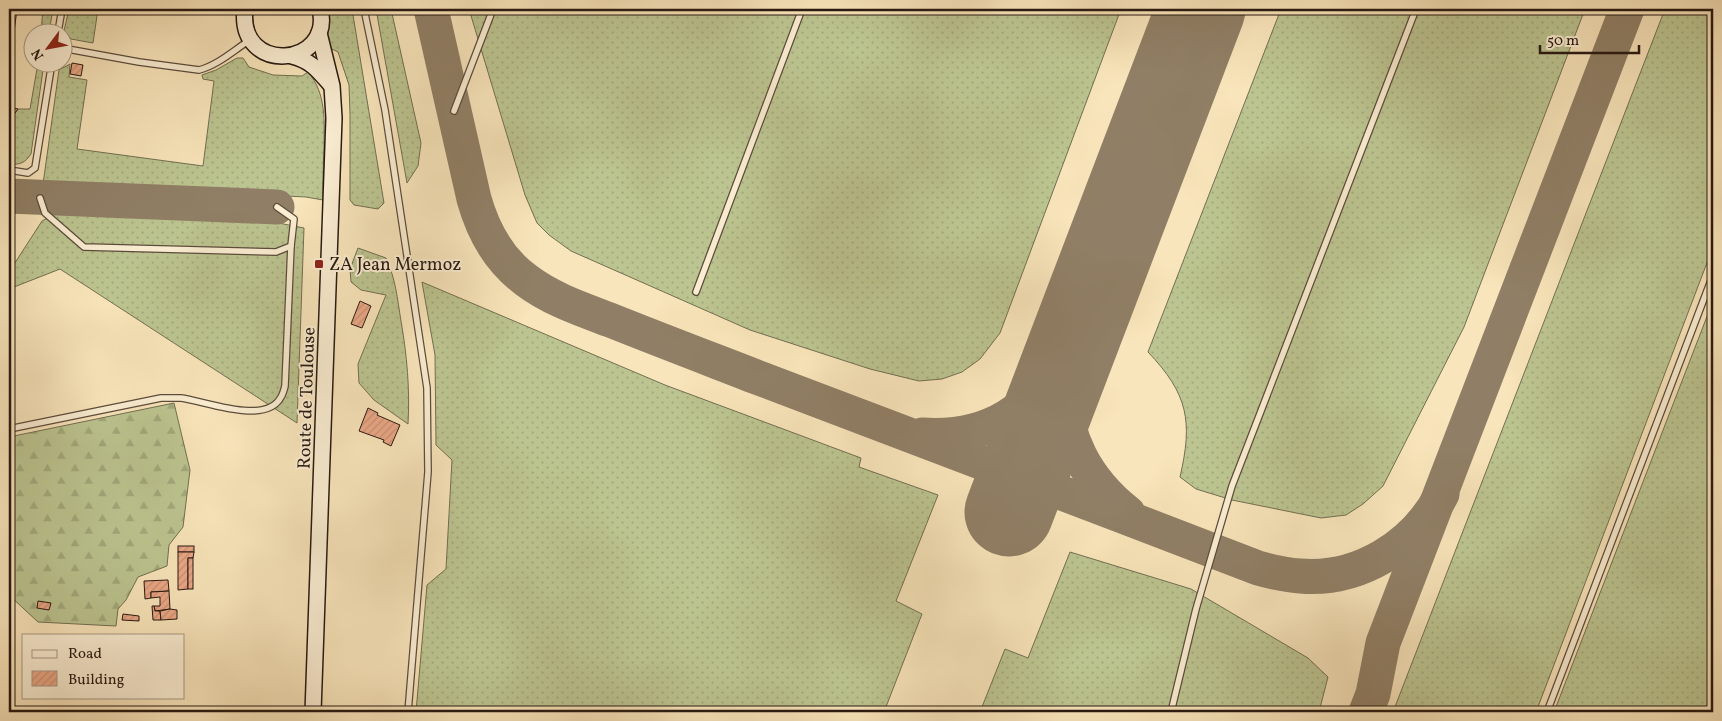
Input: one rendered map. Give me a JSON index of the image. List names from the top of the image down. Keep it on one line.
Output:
{"streets":{"main road":["Route de Toulouse"]},"places":{"transit":["ZA Jean Mermoz"]},"legend":["Road","Building"],"scale_bar":"50 m","north":"bottom left"}
